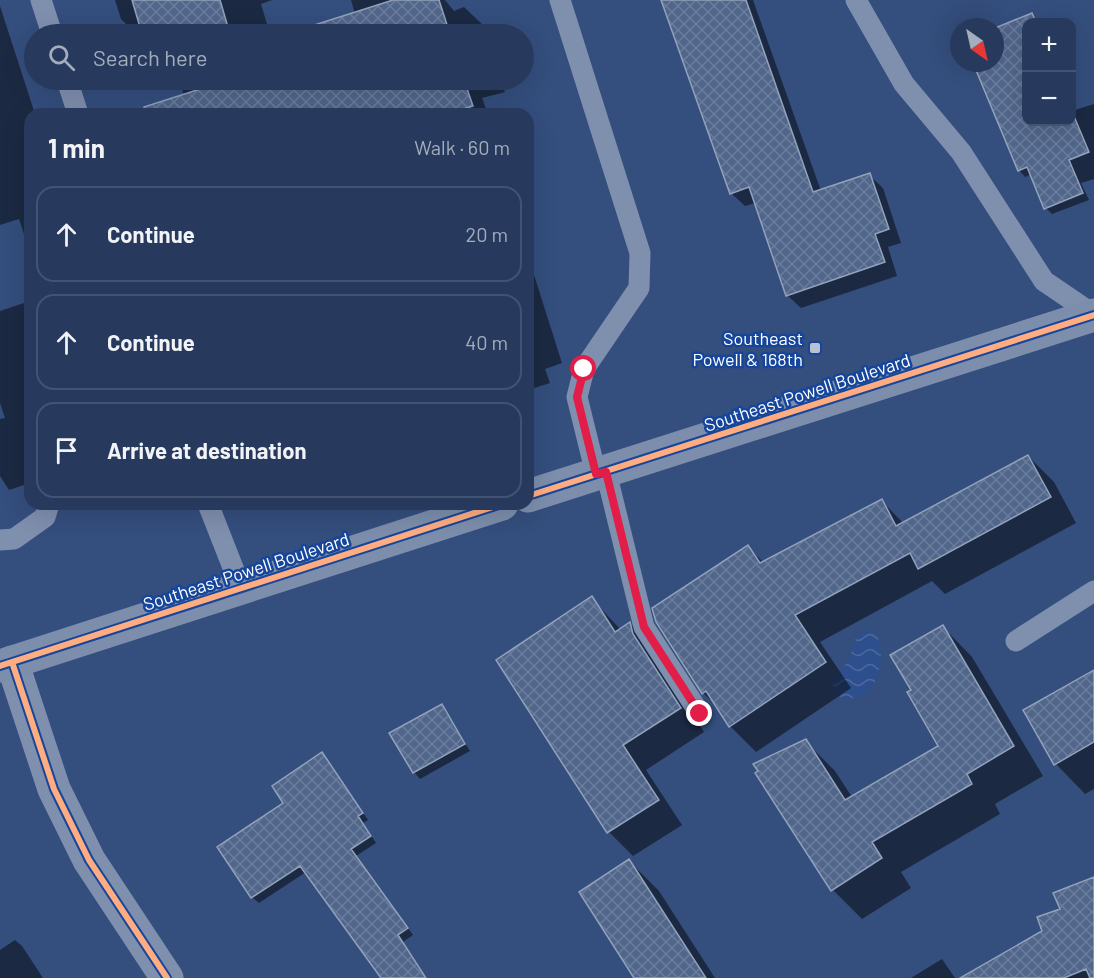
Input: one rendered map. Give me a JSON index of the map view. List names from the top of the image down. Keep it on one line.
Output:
{"streets":{"main road":["Southeast Powell Boulevard"]},"places":{"transit":["Southeast Powell & 168th"]},"north":"bottom right","page":{"map_buttons":["+","−"],"search":"Search here","heading":["1 min","Walk · 60 m"],"list":[["Continue","20 m"],["Continue","40 m"],"Arrive at destination"]}}
